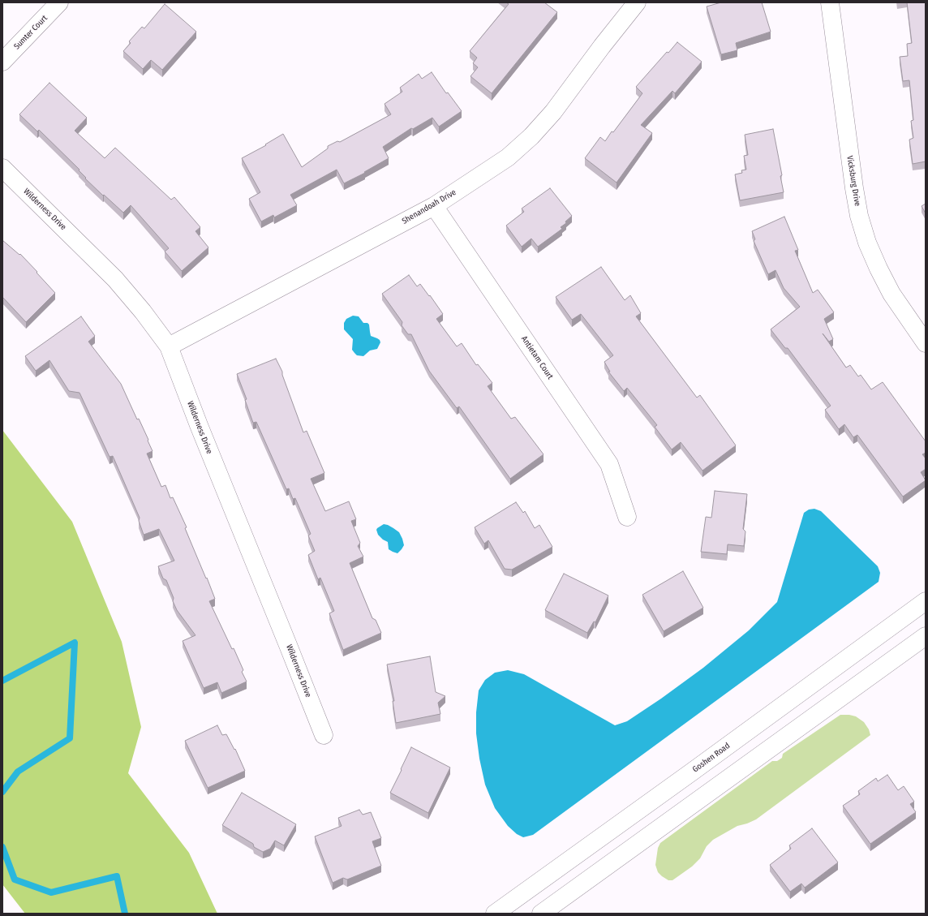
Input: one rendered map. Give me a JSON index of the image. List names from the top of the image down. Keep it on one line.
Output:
{"streets":{"street":["Sumter Court","Vicksburg Drive","Shenandoah Drive","Wilderness Drive","Antietam Court","Goshen Road"]},"crossings":[["Shenandoah Drive","Wilderness Drive"],["Shenandoah Drive","Antietam Court"]]}
